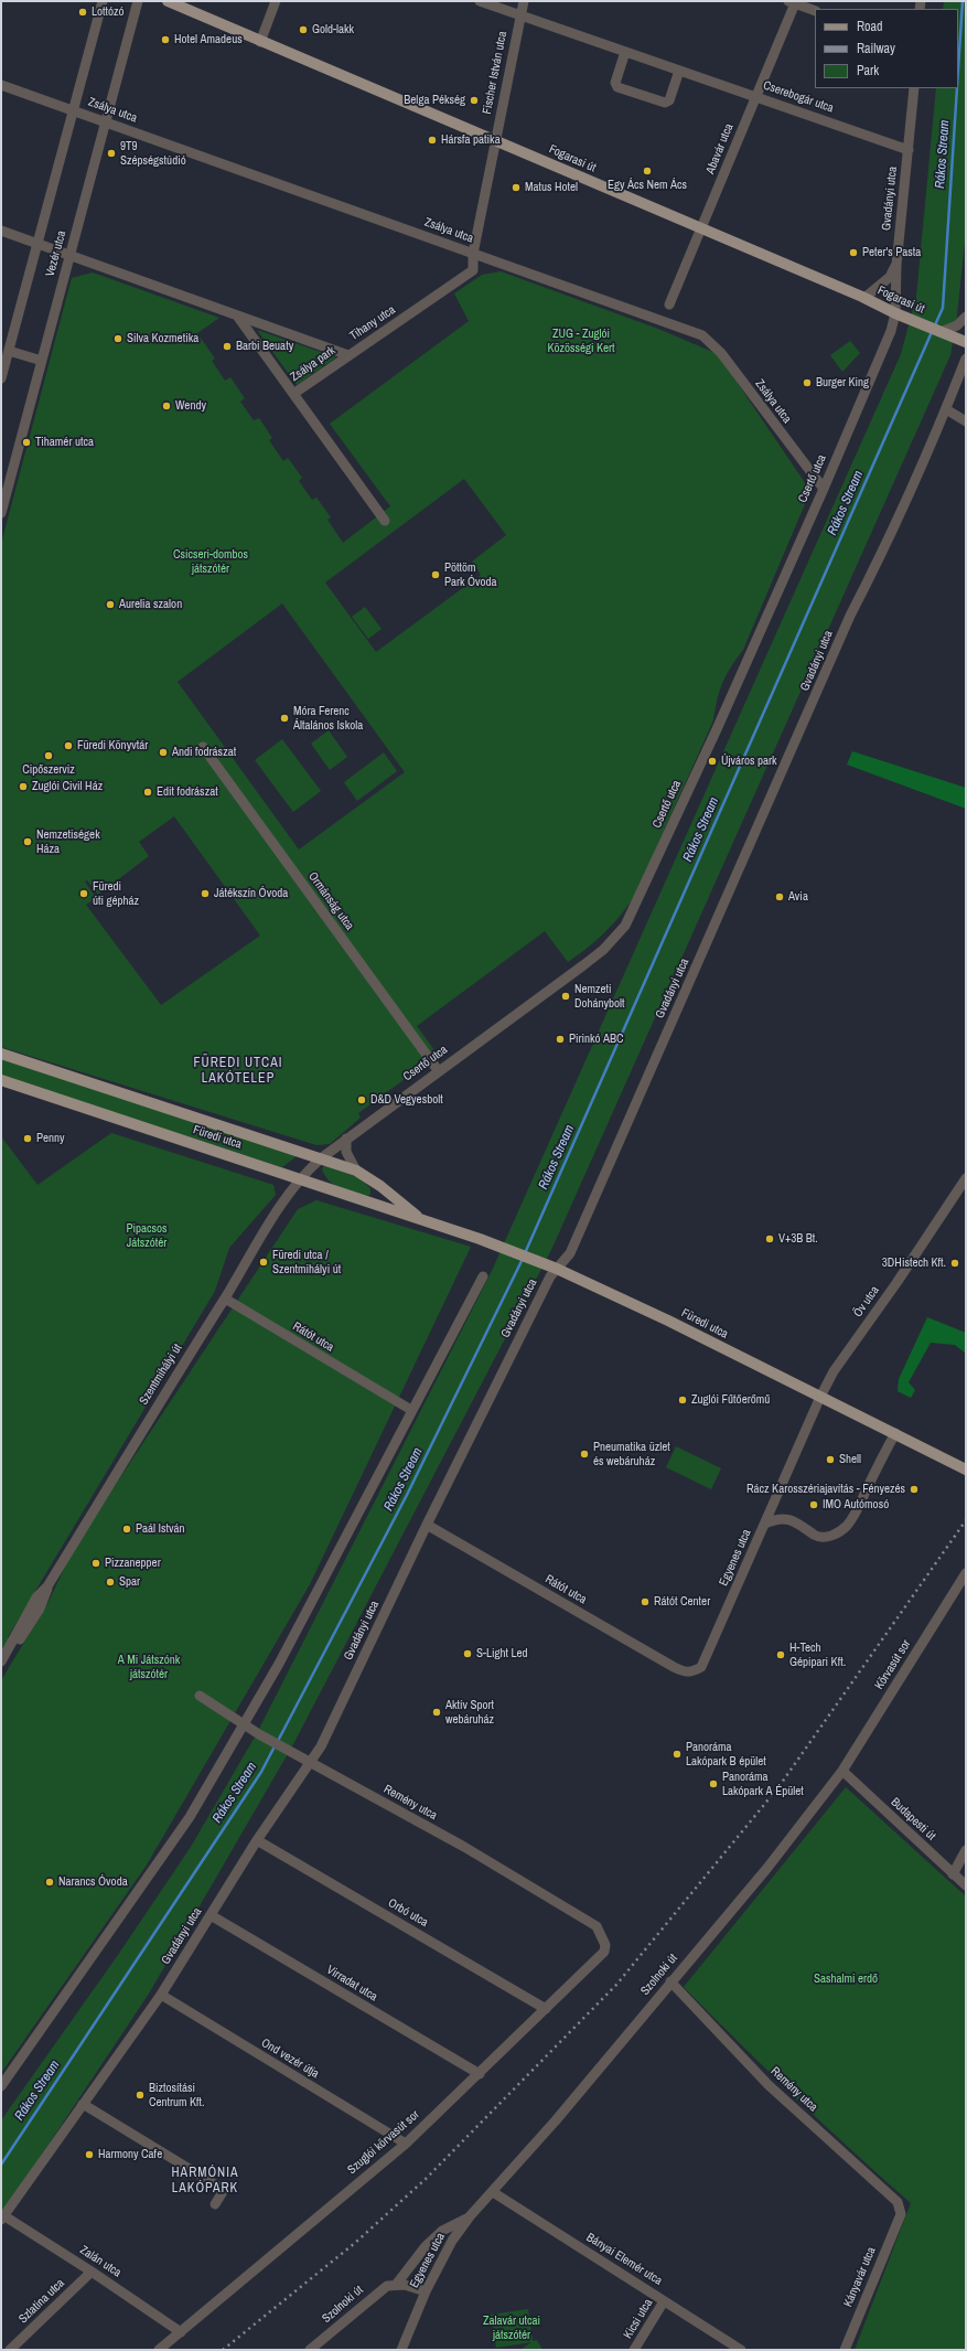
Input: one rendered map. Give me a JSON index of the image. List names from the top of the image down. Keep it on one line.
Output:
{"streets":{"main road":["Fogarasi út","Füredi utca"],"street":["Fischer István utca","Cserebogár utca","Zsálya utca","Abavár utca","Gvadányi utca","Vezér utca","Tihany utca","Zsálya park","Csertő utca","Ormánság utca","Öv utca","Rátót utca","Szentmihályi út","Egyenes utca","Körvasút sor","Remény utca","Budapesti út","Orbó utca","Szolnoki út","Virradat utca","Ond vezér útja","Szuglói körvasút sor","Bányai Elemér utca","Zalán utca","Kányavár utca","Szlatina utca","Kicsi utca"]},"crossings":[["Fischer István utca","Cserebogár utca"],["Fischer István utca","Zsálya utca"],["Fischer István utca","Fogarasi út"],["Fischer István utca","Tihany utca"],["Cserebogár utca","Abavár utca"],["Cserebogár utca","Gvadányi utca"],["Zsálya utca","Vezér utca"],["Zsálya utca","Tihany utca"],["Zsálya utca","Csertő utca"],["Abavár utca","Fogarasi út"],["Fogarasi út","Gvadányi utca"],["Fogarasi út","Csertő utca"],["Gvadányi utca","Csertő utca"],["Gvadányi utca","Füredi utca"],["Gvadányi utca","Rátót utca"],["Gvadányi utca","Remény utca"],["Gvadányi utca","Orbó utca"],["Gvadányi utca","Virradat utca"],["Gvadányi utca","Ond vezér útja"],["Gvadányi utca","Zalán utca"],["Vezér utca","Tihany utca"],["Tihany utca","Zsálya park"],["Csertő utca","Ormánság utca"],["Csertő utca","Füredi utca"],["Csertő utca","Szentmihályi út"],["Füredi utca","Öv utca"],["Füredi utca","Szentmihályi út"],["Füredi utca","Egyenes utca"],["Öv utca","Egyenes utca"],["Rátót utca","Szentmihályi út"],["Rátót utca","Egyenes utca"],["Egyenes utca","Szolnoki út"],["Egyenes utca","Bányai Elemér utca"],["Körvasút sor","Budapesti út"],["Körvasút sor","Szolnoki út"],["Remény utca","Szolnoki út"],["Remény utca","Szuglói körvasút sor"],["Remény utca","Kányavár utca"],["Budapesti út","Szolnoki út"],["Orbó utca","Szuglói körvasút sor"],["Szolnoki út","Bányai Elemér utca"],["Virradat utca","Szuglói körvasút sor"],["Ond vezér útja","Szuglói körvasút sor"],["Szuglói körvasút sor","Zalán utca"],["Bányai Elemér utca","Kicsi utca"],["Zalán utca","Szlatina utca"]],"districts":["FÜREDI UTCAI LAKÓTELEP","HARMÓNIA LAKÓPARK"],"water":["Rákos Stream"],"parks":["ZUG - Zuglói Közösségi Kert","Csicseri-dombos játszótér","Pipacsos Játszótér","A Mi Játszónk játszótér","Sashalmi erdő","Zalavár utcai játszótér"],"places":["Lottózó","Gold-lakk","Hotel Amadeus","Belga Pékség","Hársfa patika","9T9 Szépségstúdió","Egy Ács Nem Ács","Matus Hotel","Peter's Pasta","Silva Kozmetika","Barbi Beuaty","Burger King","Wendy","Tihamér utca","Pöttöm Park Óvoda","Aurelia szalon","Móra Ferenc Általános Iskola","Füredi Könyvtár","Andi fodrászat","Cipőszerviz","Újváros park","Zuglói Civil Ház","Edit fodrászat","Nemzetiségek Háza","Füredi úti gépház","Játékszín Óvoda","Avia","Nemzeti Dohánybolt","Pirinkó ABC","D&D Vegyesbolt","Penny","V+3B Bt.","Füredi utca / Szentmihályi út","3DHistech Kft.","Zuglói Fűtőerőmű","Pneumatika üzlet és webáruház","Shell","Rácz Karosszériajavítás - Fényezés","IMO Autómosó","Paál István","Pizzanepper","Spar","Rátót Center","S-Light Led","H-Tech Gépipari Kft.","Aktív Sport webáruház","Panoráma Lakópark B épület","Panoráma Lakópark A Épület","Narancs Óvoda","Biztosítási Centrum Kft.","Harmony Cafe"],"legend":["Road","Railway","Park"]}
